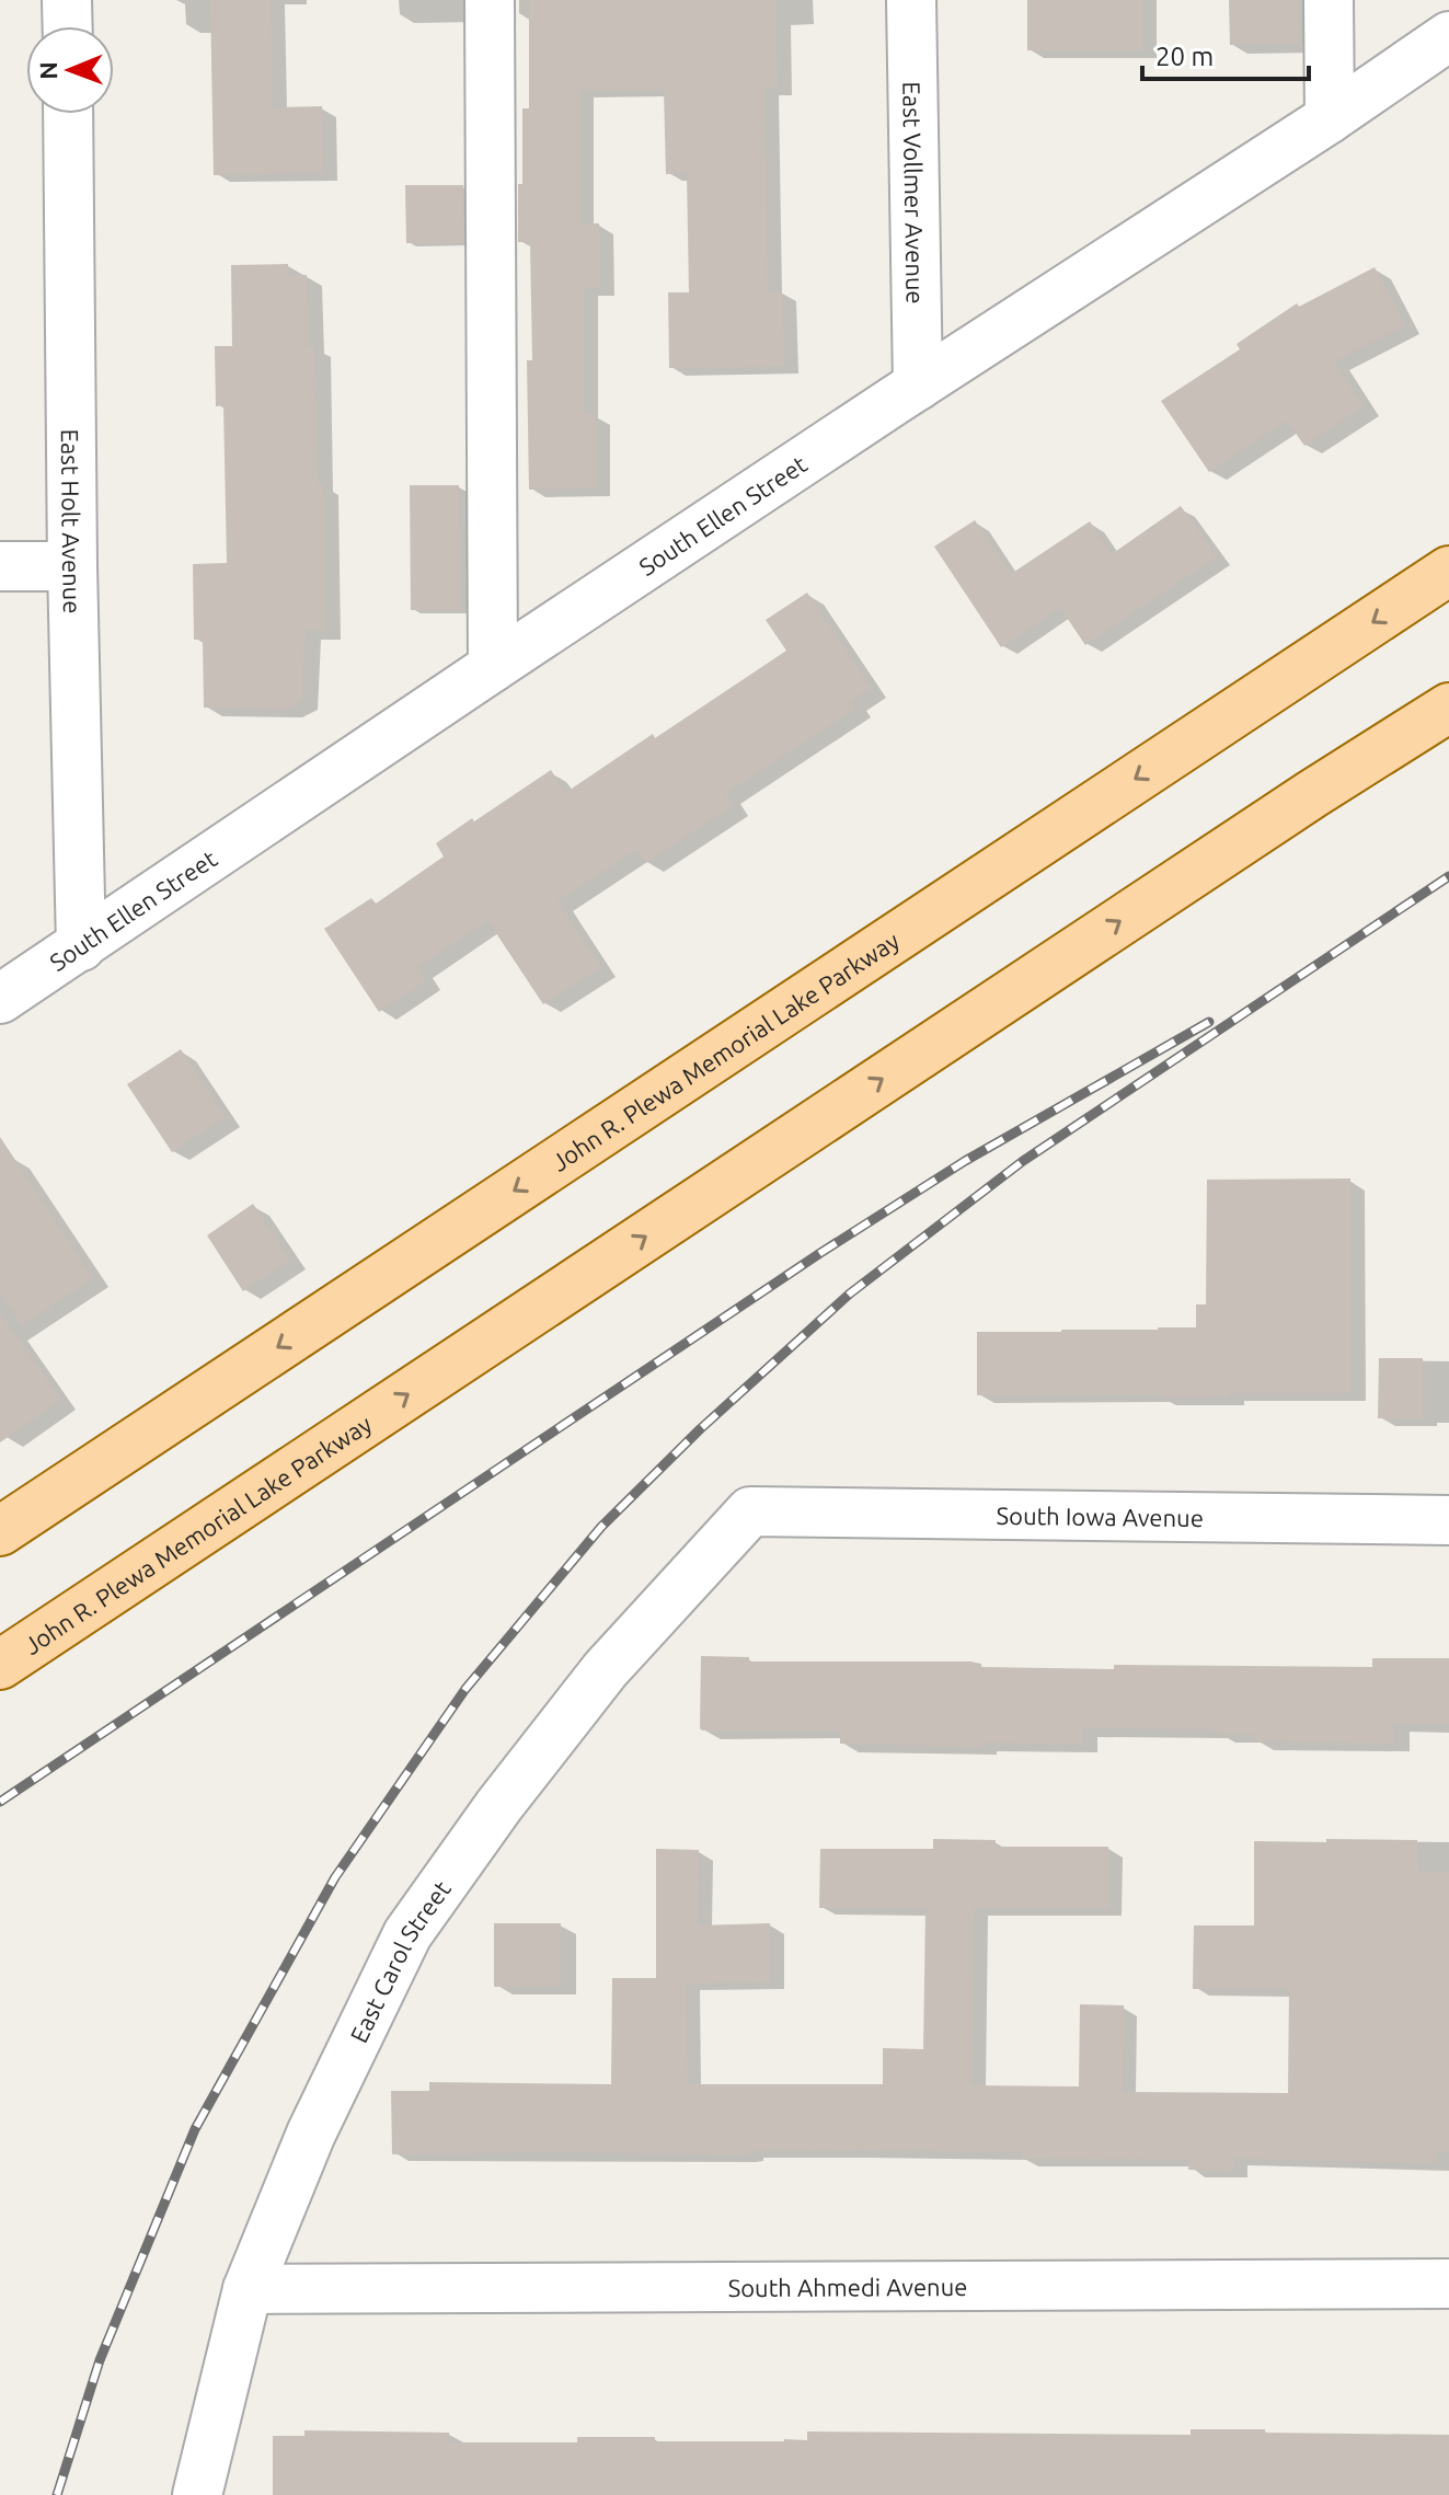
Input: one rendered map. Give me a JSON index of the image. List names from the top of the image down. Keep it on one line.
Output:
{"streets":{"main road":["John R. Plewa Memorial Lake Parkway"],"street":["East Vollmer Avenue","South Ellen Street","East Holt Avenue","South Iowa Avenue","East Carol Street","South Ahmedi Avenue"]},"crossings":[["East Vollmer Avenue","South Ellen Street"],["South Ellen Street","East Holt Avenue"],["South Iowa Avenue","East Carol Street"],["East Carol Street","South Ahmedi Avenue"]],"scale_bar":"20 m","north":"left"}
